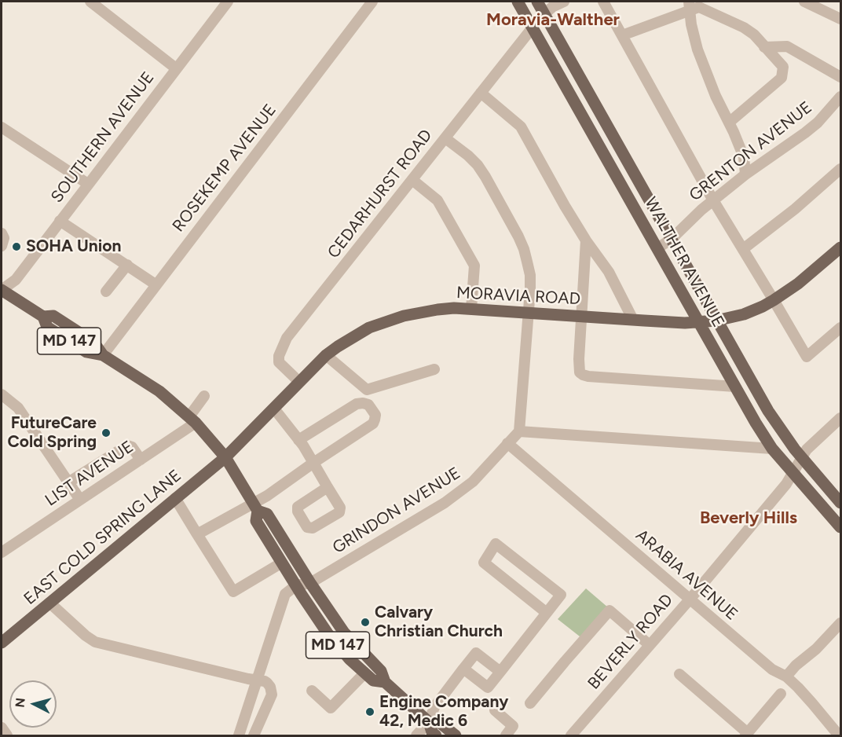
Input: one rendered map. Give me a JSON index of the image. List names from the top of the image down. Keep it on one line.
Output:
{"streets":{"main road":["WALTHER AVENUE","MORAVIA ROAD","MD 147","EAST COLD SPRING LANE"],"street":["SOUTHERN AVENUE","GRENTON AVENUE","ROSEKEMP AVENUE","CEDARHURST ROAD","LIST AVENUE","GRINDON AVENUE","ARABIA AVENUE","BEVERLY ROAD"]},"crossings":[["SOUTHERN AVENUE","MD 147"],["GRENTON AVENUE","WALTHER AVENUE"],["ROSEKEMP AVENUE","MD 147"],["CEDARHURST ROAD","WALTHER AVENUE"],["CEDARHURST ROAD","MORAVIA ROAD"],["WALTHER AVENUE","MORAVIA ROAD"],["WALTHER AVENUE","BEVERLY ROAD"],["MORAVIA ROAD","MD 147"],["MORAVIA ROAD","EAST COLD SPRING LANE"],["MD 147","LIST AVENUE"],["MD 147","GRINDON AVENUE"],["MD 147","EAST COLD SPRING LANE"],["GRINDON AVENUE","ARABIA AVENUE"],["ARABIA AVENUE","BEVERLY ROAD"]],"districts":["Moravia-Walther","Beverly Hills"],"places":["SOHA Union","FutureCare Cold Spring","Calvary Christian Church","Engine Company 42, Medic 6"],"north":"left"}
